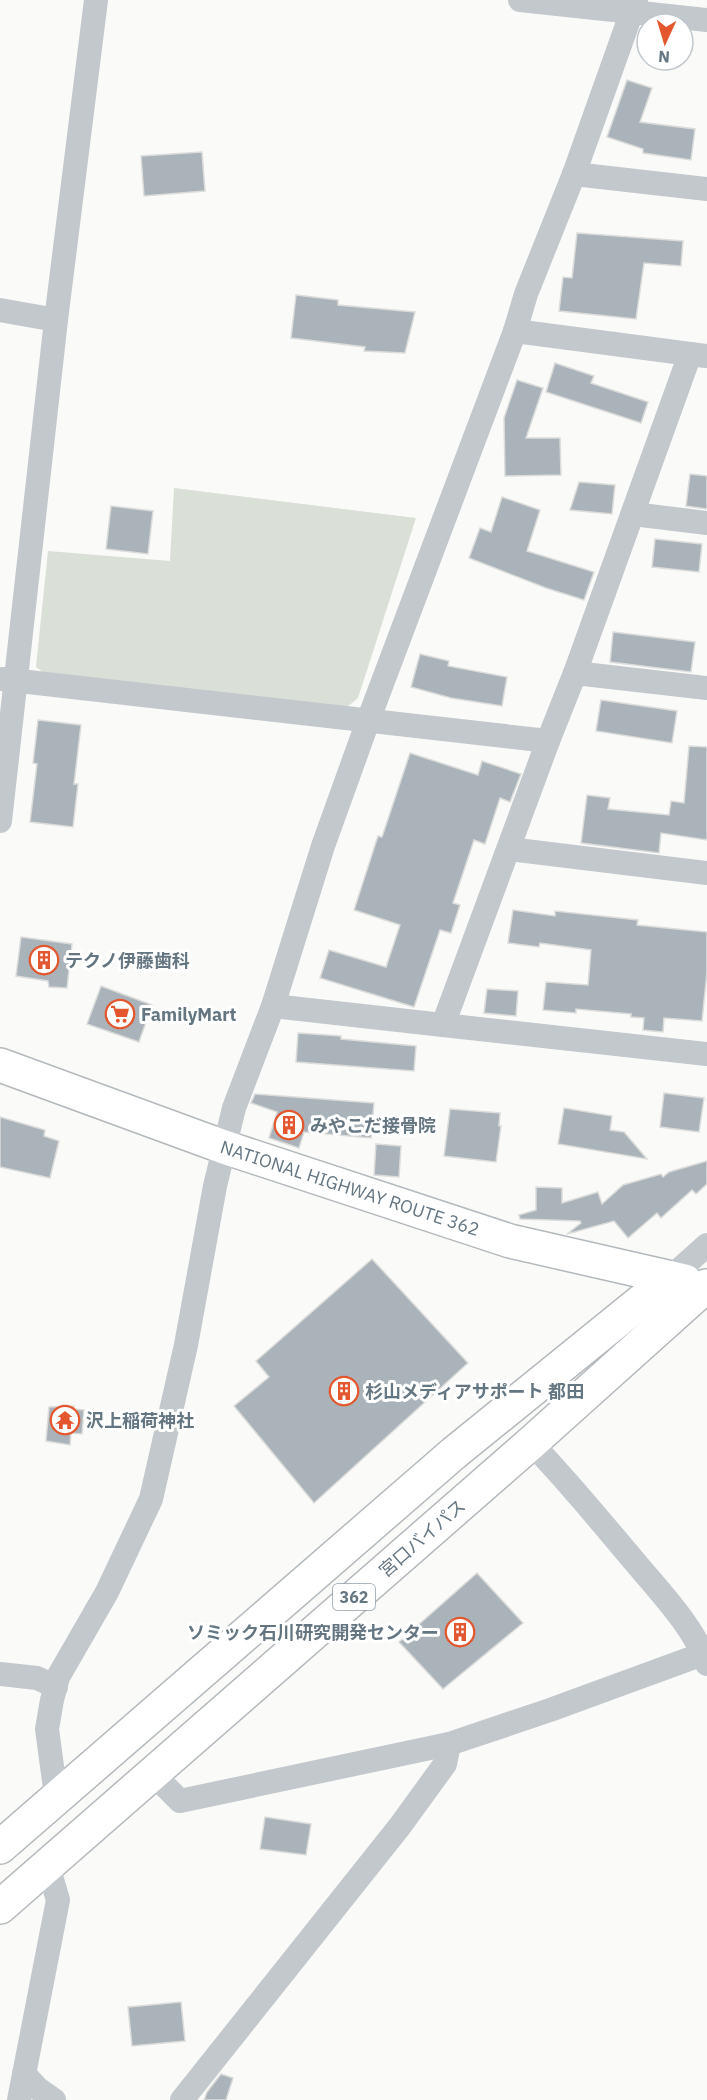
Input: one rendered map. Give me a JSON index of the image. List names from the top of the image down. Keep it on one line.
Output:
{"streets":{"highway":["NATIONAL HIGHWAY ROUTE 362","宮口バイパス","362"]},"crossings":[["NATIONAL HIGHWAY ROUTE 362","宮口バイパス"],["NATIONAL HIGHWAY ROUTE 362","362"]],"places":{"building":["テクノ伊藤歯科","みやこだ接骨院","杉山メディアサポート 都田","ソミック石川研究開発センター"],"supermarket":["FamilyMart"],"temple":["沢上稲荷神社"]},"north":"bottom"}
